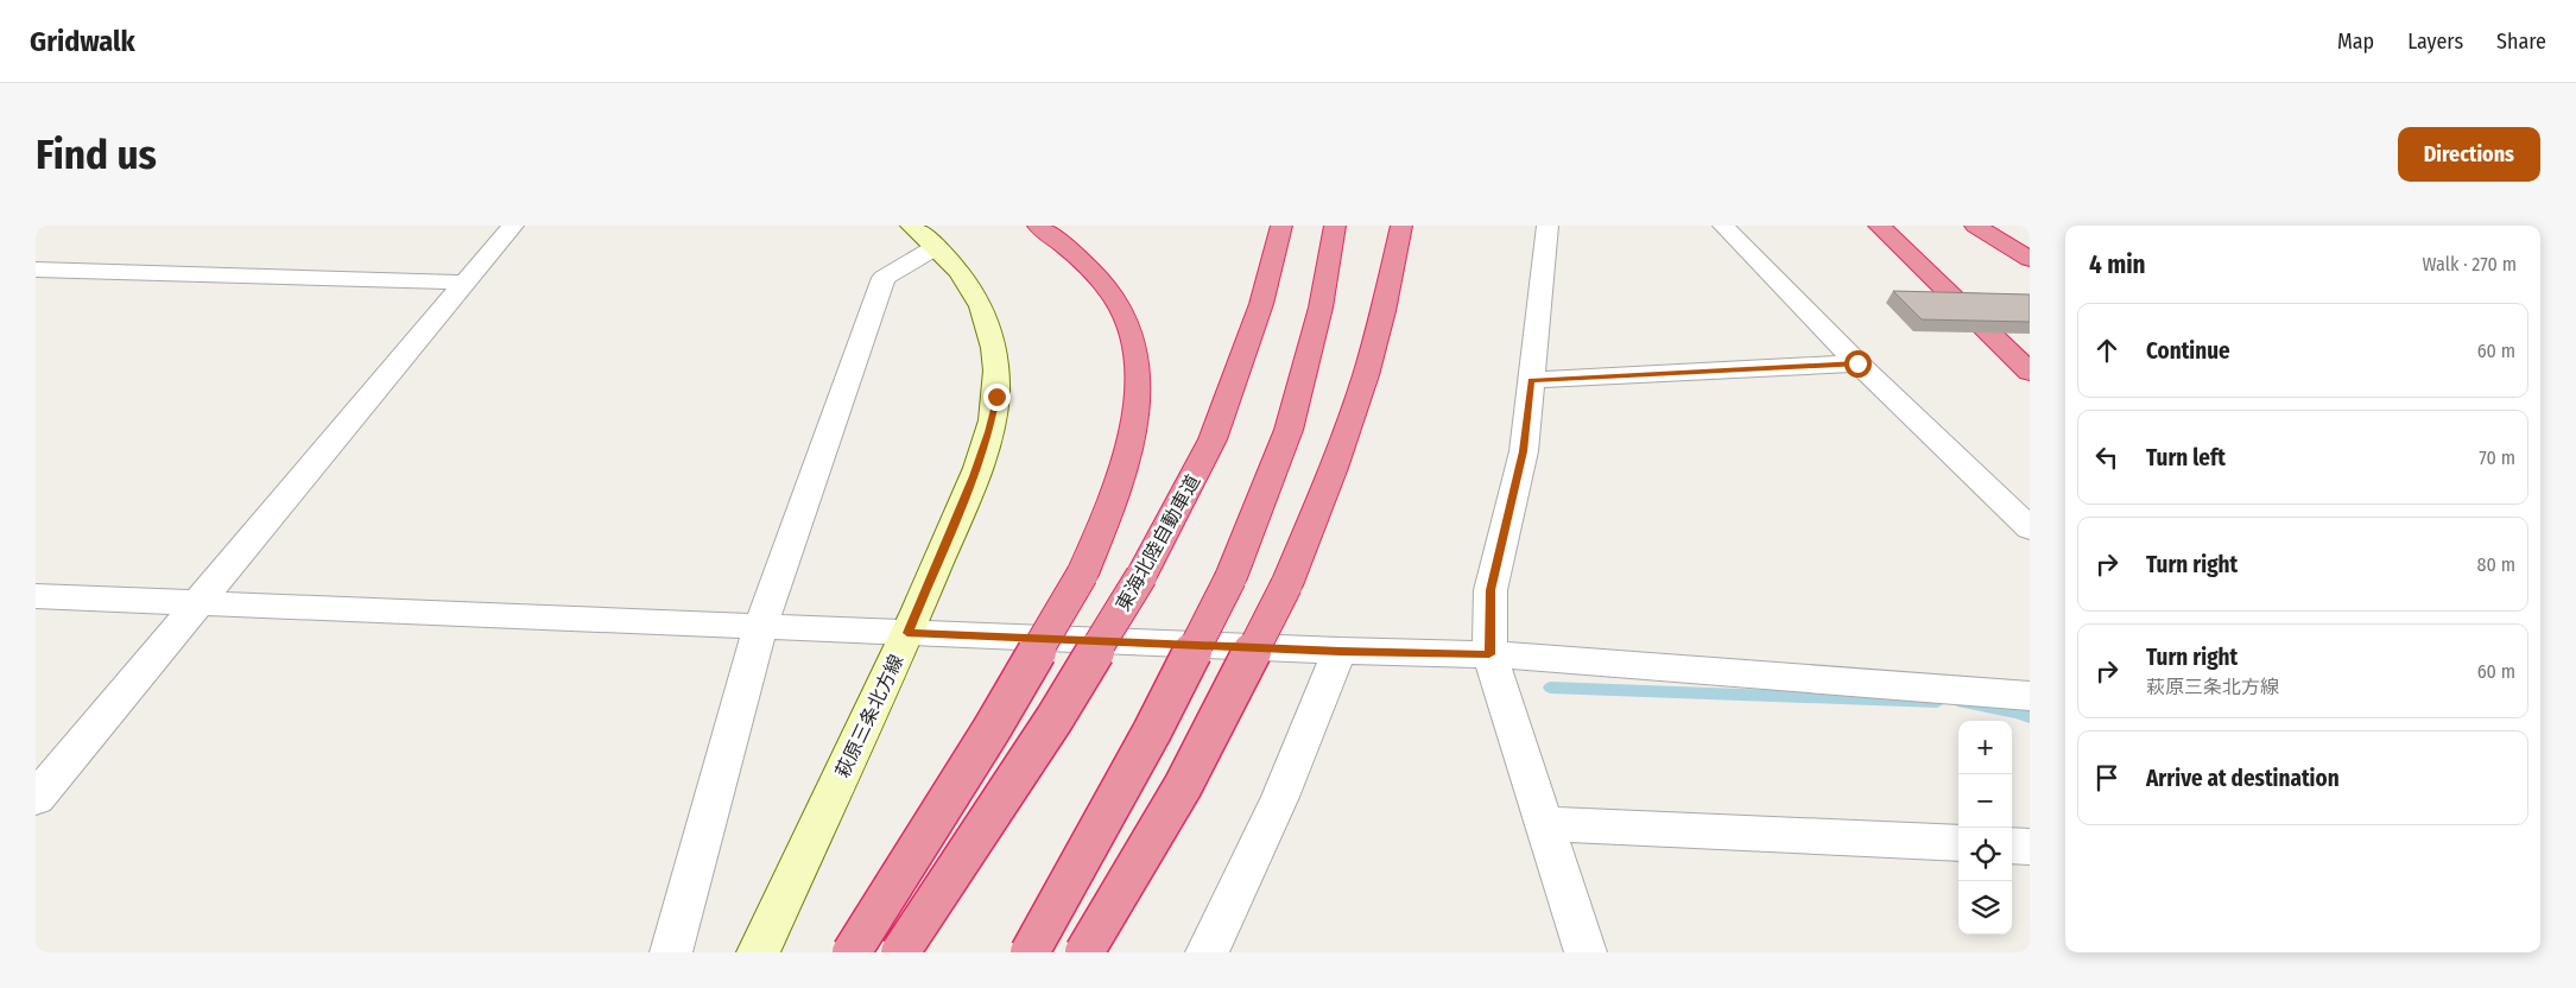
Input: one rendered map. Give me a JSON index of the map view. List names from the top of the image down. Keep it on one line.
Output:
{"streets":{"highway":["東海北陸自動車道"],"main road":["萩原三条北方線"]},"page":{"header":"Gridwalk","nav":["Map","Layers","Share"],"buttons":"Directions","title":"Find us","heading":["4 min","Walk · 270 m"],"list":[["Continue","60 m"],["Turn left","70 m"],["Turn right","80 m"],["Turn right","萩原三条北方線","60 m"],"Arrive at destination"],"map_buttons":["+","−"]}}
